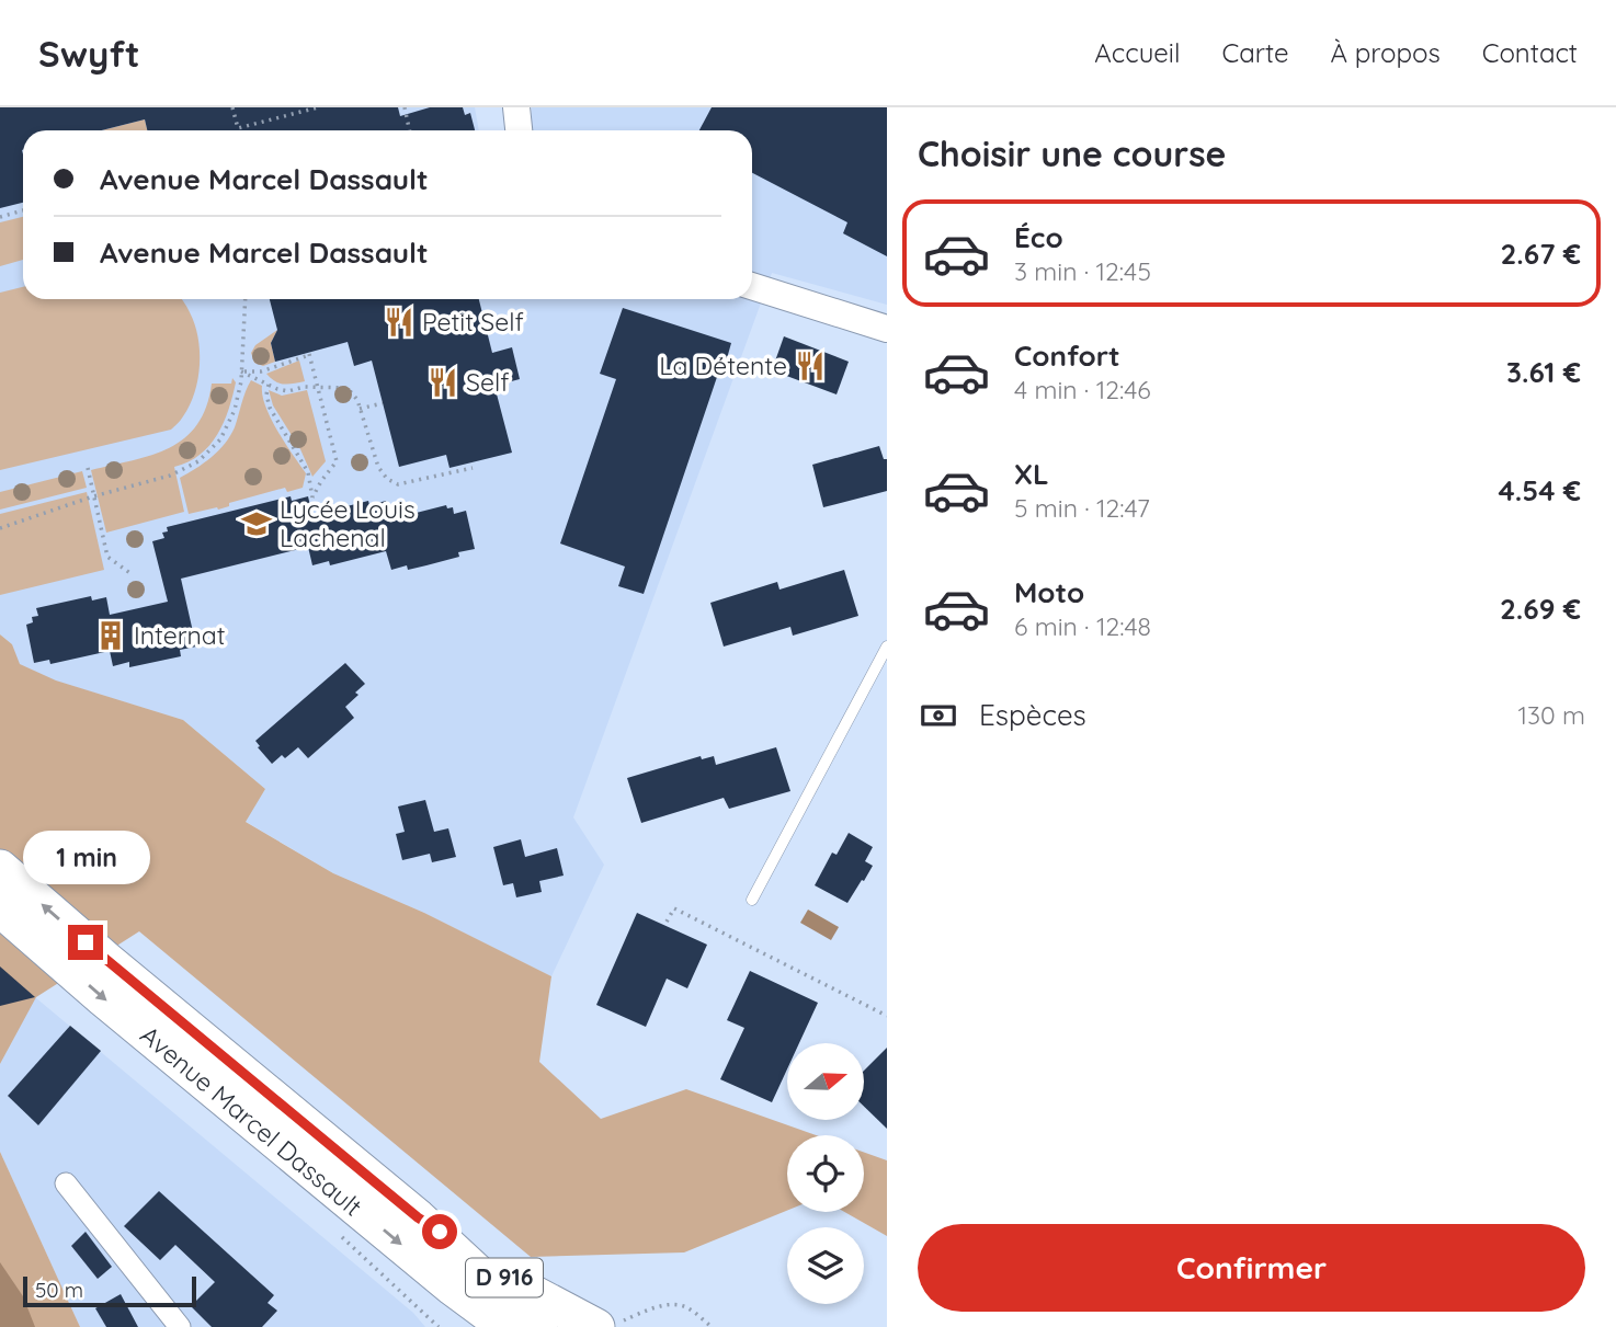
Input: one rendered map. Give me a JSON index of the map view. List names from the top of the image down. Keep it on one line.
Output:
{"streets":{"highway":["Avenue Marcel Dassault","D 916"]},"crossings":[["Avenue Marcel Dassault","D 916"]],"places":{"restaurant":["Petit Self","La Détente","Self"],"school or university":["Lycée Louis Lachenal"],"building":["Internat"]},"scale_bar":"50 m","north":"right","page":{"header":"Swyft","nav":["Accueil","Carte","À propos","Contact"],"heading":"Choisir une course","banner":["Avenue Marcel Dassault","Avenue Marcel Dassault"],"list":[{"name":"Éco","note":"3 min · 12:45","value":"2.67 €"},{"name":"Confort","note":"4 min · 12:46","value":"3.61 €"},{"name":"XL","note":"5 min · 12:47","value":"4.54 €"},{"name":"Moto","note":"6 min · 12:48","value":"2.69 €"}],"pay":["Espèces","130 m"],"bubble":"1 min","buttons":"Confirmer","scale":"50 m"}}
